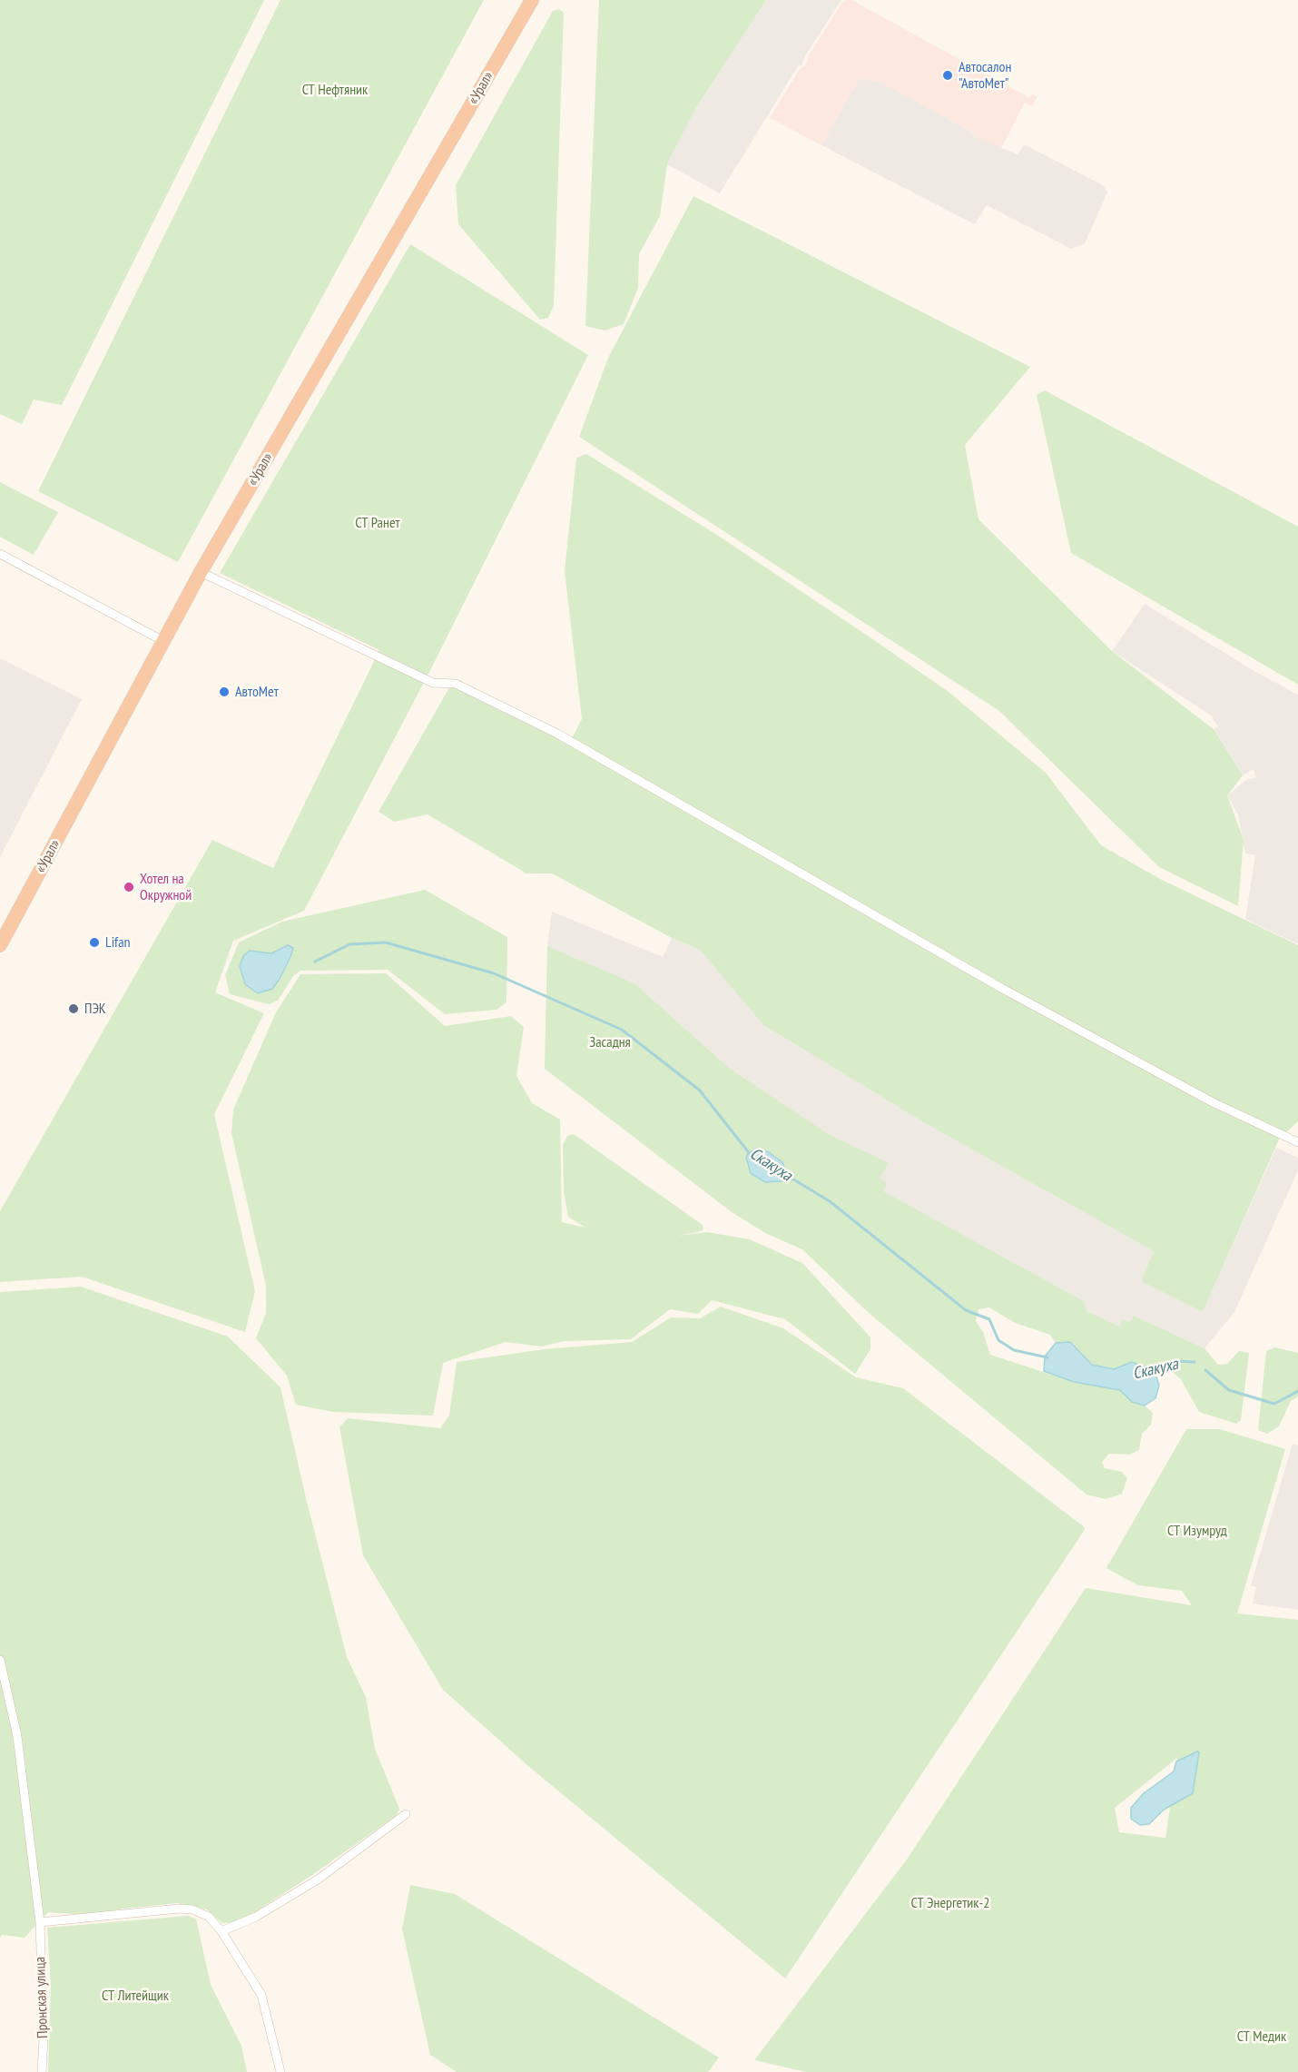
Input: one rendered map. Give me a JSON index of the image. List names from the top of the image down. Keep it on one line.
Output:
{"streets":{"highway":["«Урал»"],"street":["Пронская улица"]},"water":["Скакуха"],"parks":["СТ Нефтяник","СТ Ранет","Засадня","СТ Изумруд","СТ Энергетик-2","СТ Литейщик","СТ Медик"],"places":["Автосалон \"АвтоМет\"","АвтоМет","Хотел на Окружной","Lifan","ПЭК"]}
